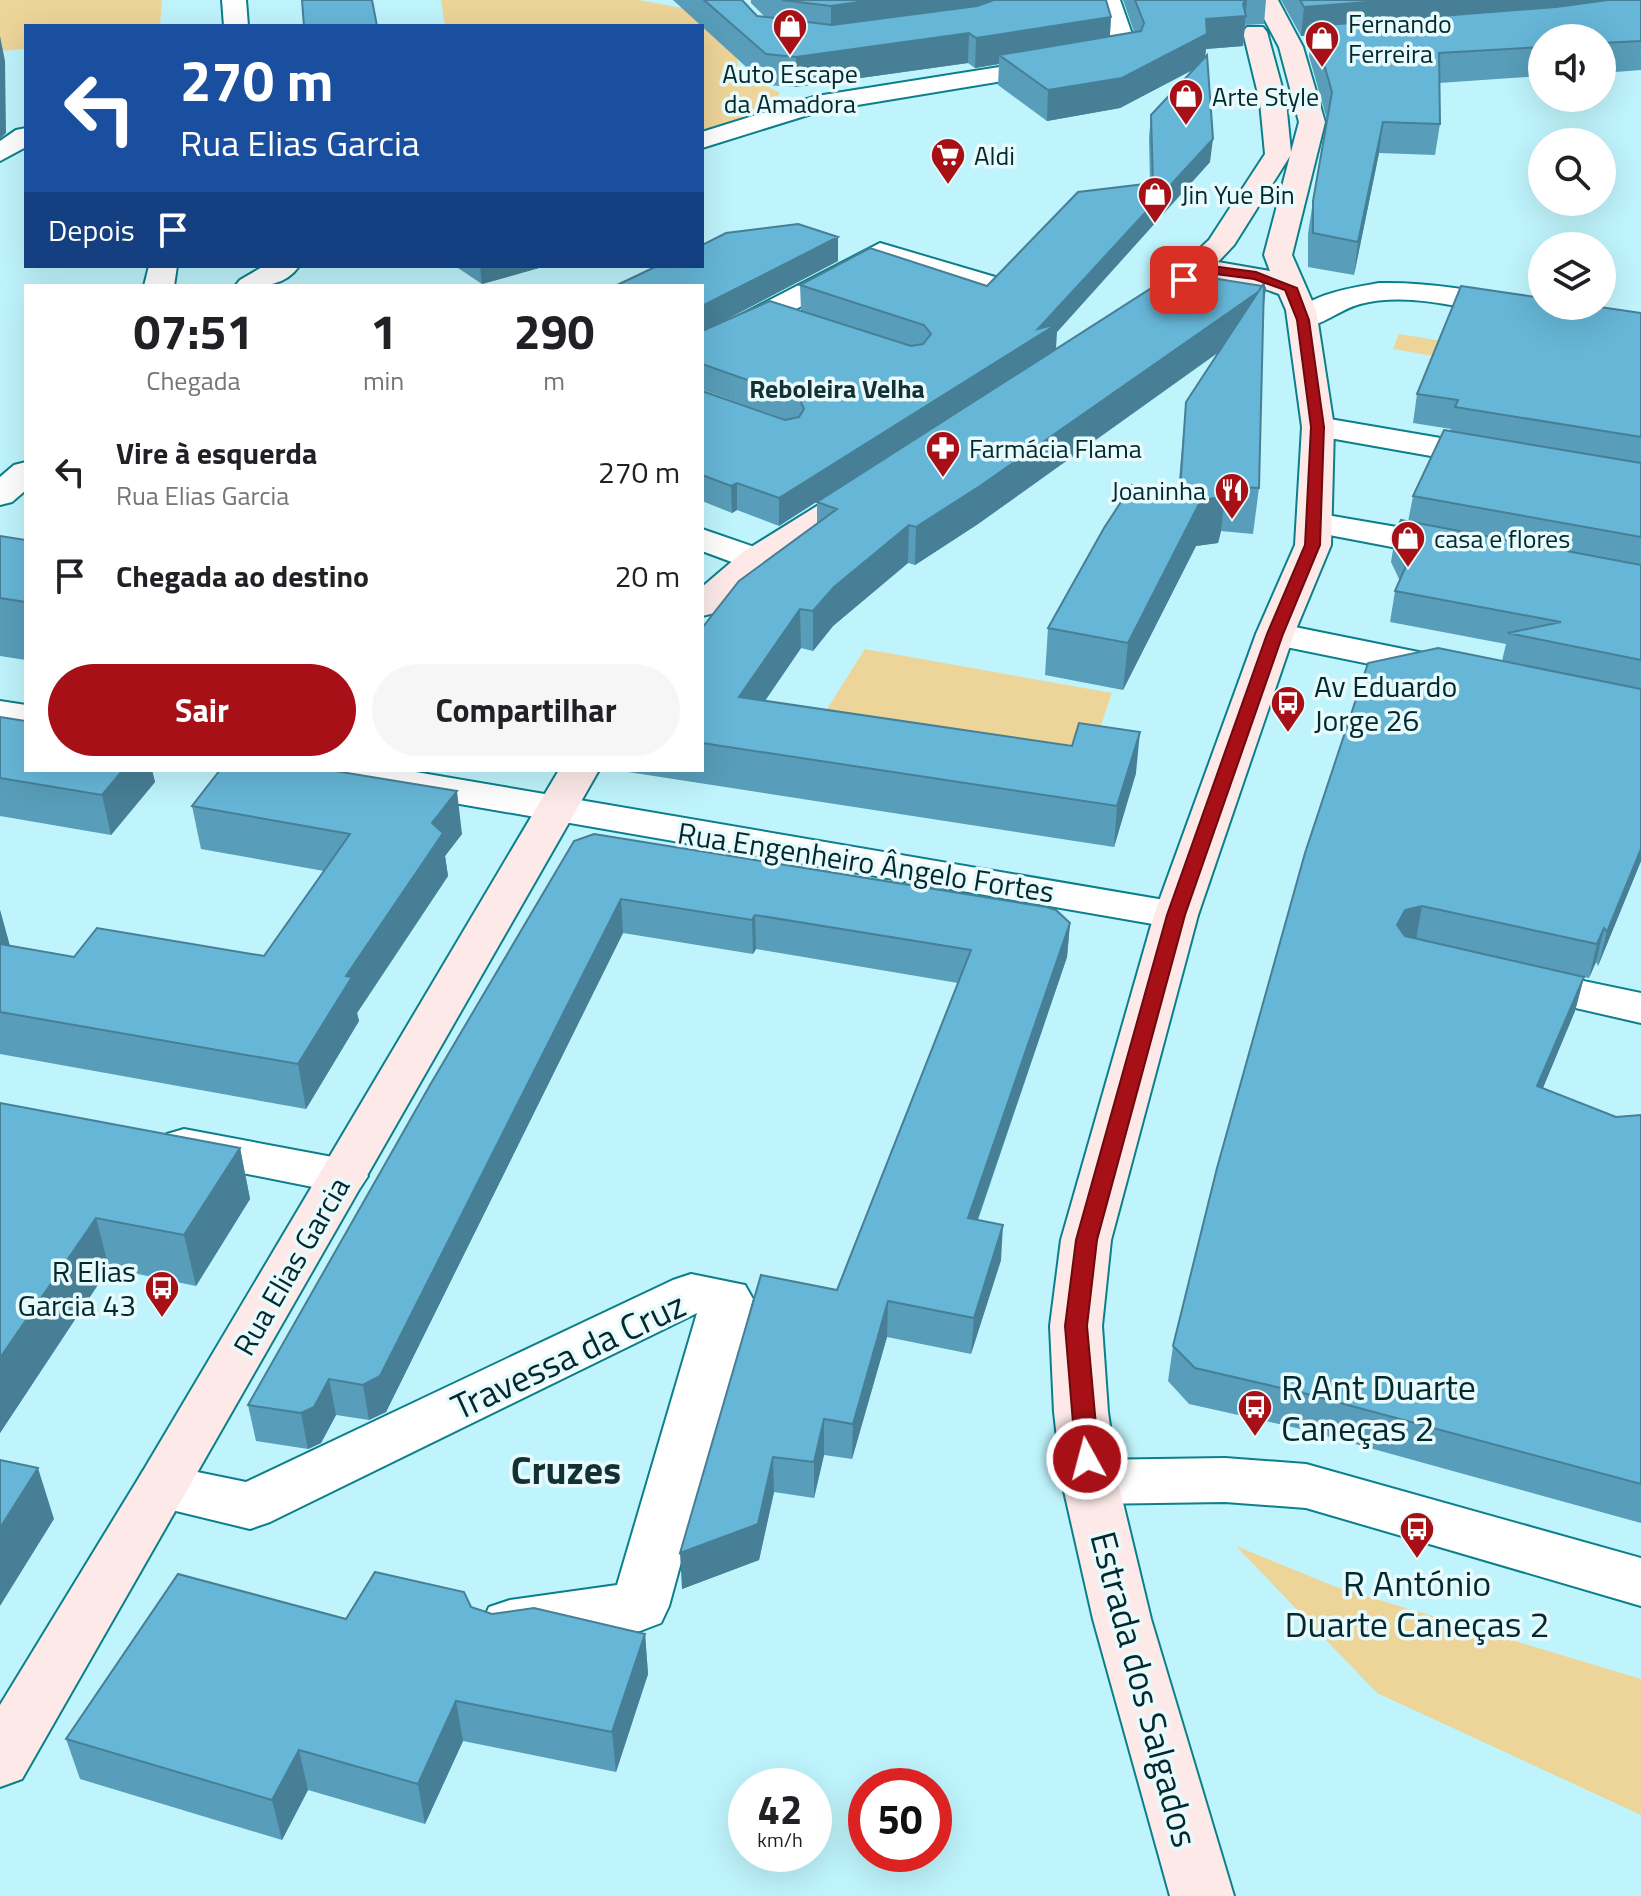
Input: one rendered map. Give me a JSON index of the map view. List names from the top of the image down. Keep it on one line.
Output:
{"streets":{"main road":["Rua Elias Garcia","Estrada dos Salgados"],"street":["Rua Engenheiro Ângelo Fortes","Travessa da Cruz"]},"crossings":[["Rua Engenheiro Ângelo Fortes","Rua Elias Garcia"],["Rua Engenheiro Ângelo Fortes","Estrada dos Salgados"],["Rua Elias Garcia","Travessa da Cruz"]],"districts":["Reboleira Velha","Cruzes"],"places":{"shop":["Auto Escape da Amadora","Fernando Ferreira","Arte Style","Jin Yue Bin","casa e flores"],"supermarket":["Aldi"],"pharmacy":["Farmácia Flama"],"restaurant":["Joaninha"],"bus stop":["Av Eduardo Jorge 26","R Elias Garcia 43","R Ant Duarte Caneças 2","R António Duarte Caneças 2"]},"page":{"turn":["270 m","Rua Elias Garcia"],"then":"Depois","eta":["07:51","Chegada","1","min","290","m"],"list":[{"name":"Vire à esquerda","note":"Rua Elias Garcia","value":"270 m"},{"name":"Chegada ao destino","value":"20 m"}],"buttons":["Sair","Compartilhar"],"speed":"42 km/h","limit":"50"}}
